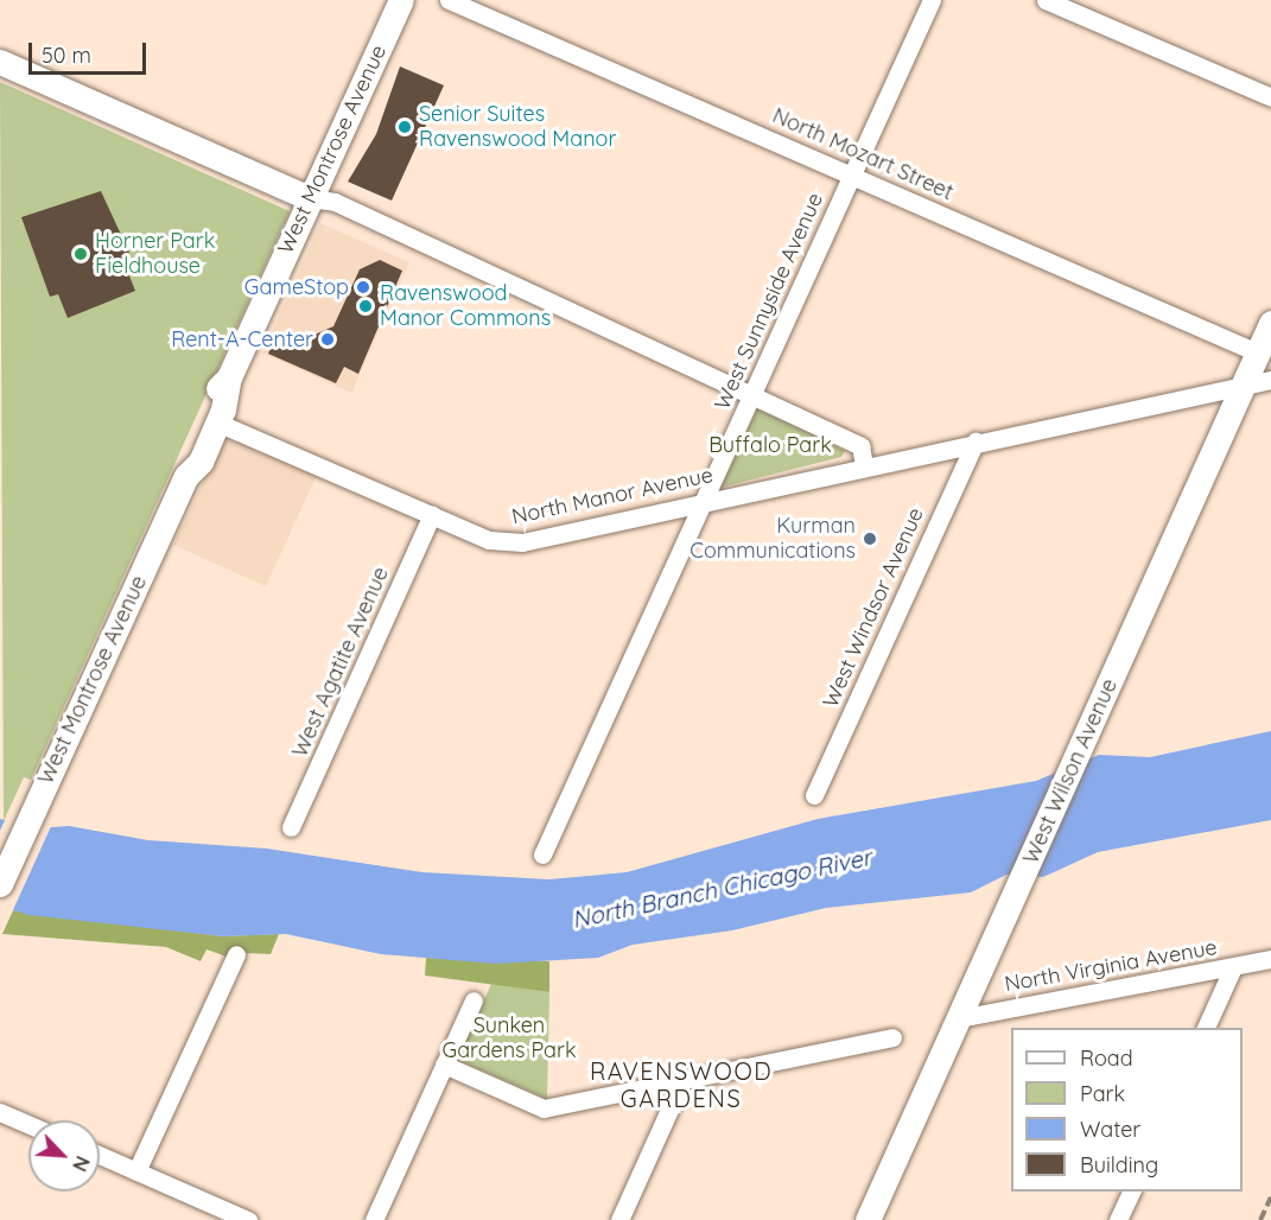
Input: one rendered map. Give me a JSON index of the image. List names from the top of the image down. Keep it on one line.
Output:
{"streets":{"street":["West Montrose Avenue","North Mozart Street","West Sunnyside Avenue","North Manor Avenue","West Windsor Avenue","West Agatite Avenue","West Wilson Avenue","North Virginia Avenue"]},"crossings":[["West Montrose Avenue","North Manor Avenue"],["North Mozart Street","West Sunnyside Avenue"],["North Mozart Street","West Wilson Avenue"],["West Sunnyside Avenue","North Manor Avenue"],["North Manor Avenue","West Windsor Avenue"],["North Manor Avenue","West Agatite Avenue"],["North Manor Avenue","West Wilson Avenue"],["West Wilson Avenue","North Virginia Avenue"]],"districts":["RAVENSWOOD GARDENS"],"water":["North Branch Chicago River"],"parks":["Buffalo Park","Sunken Gardens Park"],"places":["Senior Suites Ravenswood Manor","Horner Park Fieldhouse","GameStop","Ravenswood Manor Commons","Rent-A-Center","Kurman Communications"],"legend":["Road","Park","Water","Building"],"scale_bar":"50 m","north":"bottom right"}
